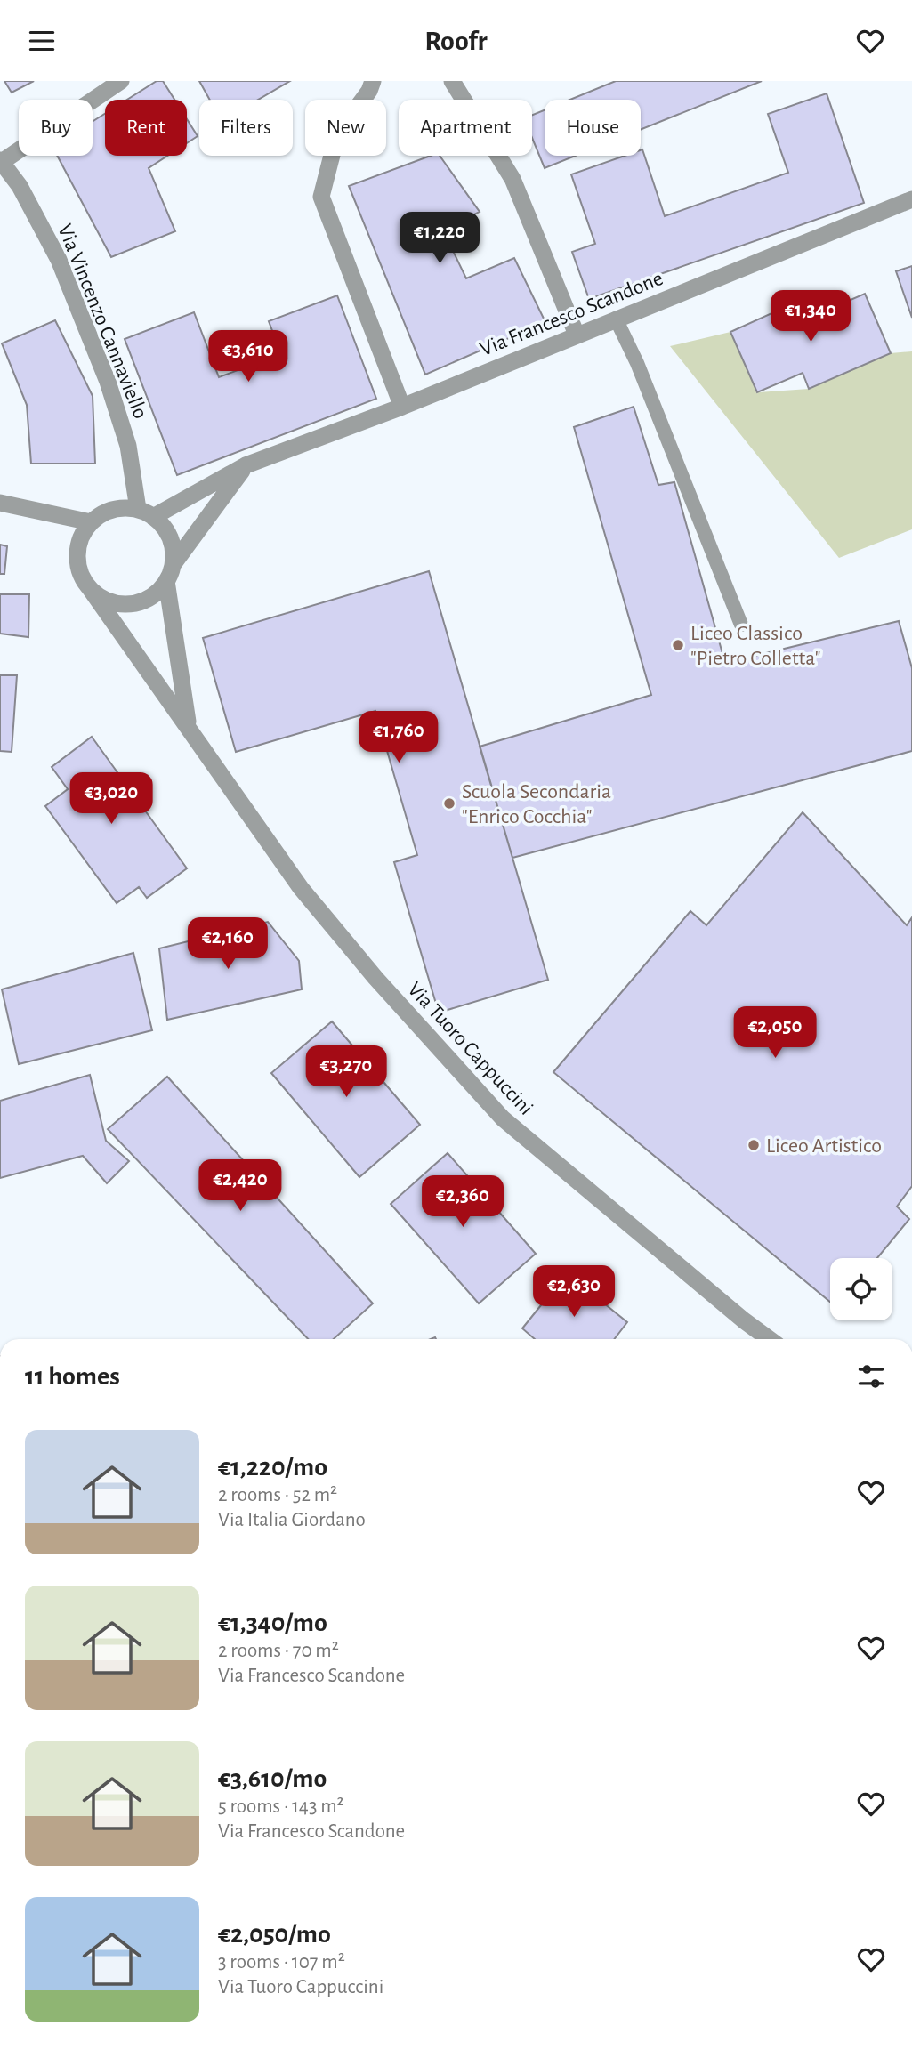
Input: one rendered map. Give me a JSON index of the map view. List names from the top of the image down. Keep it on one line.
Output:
{"streets":{"street":["Via Francesco Scandone","Via Vincenzo Cannaviello","Via Tuoro Cappuccini"]},"crossings":[["Via Francesco Scandone","Via Vincenzo Cannaviello"],["Via Francesco Scandone","Via Tuoro Cappuccini"],["Via Vincenzo Cannaviello","Via Tuoro Cappuccini"]],"places":["Liceo Classico \"Pietro Colletta\"","Scuola Secondaria \"Enrico Cocchia\"","Liceo Artistico"],"page":{"header":"Roofr","chip":["Buy","Rent","Filters","New","Apartment","House"],"price":["€1,220","€1,340","€3,610","€1,760","€3,020","€2,160","€2,050","€3,270","€2,420","€2,360","€2,630"],"heading":"11 homes","list":[{"name":"€1,220/mo","note":"2 rooms · 52 m² · Via Italia Giordano"},{"name":"€1,340/mo","note":"2 rooms · 70 m² · Via Francesco Scandone"},{"name":"€3,610/mo","note":"5 rooms · 143 m² · Via Francesco Scandone"},{"name":"€2,050/mo","note":"3 rooms · 107 m² · Via Tuoro Cappuccini"}]}}
